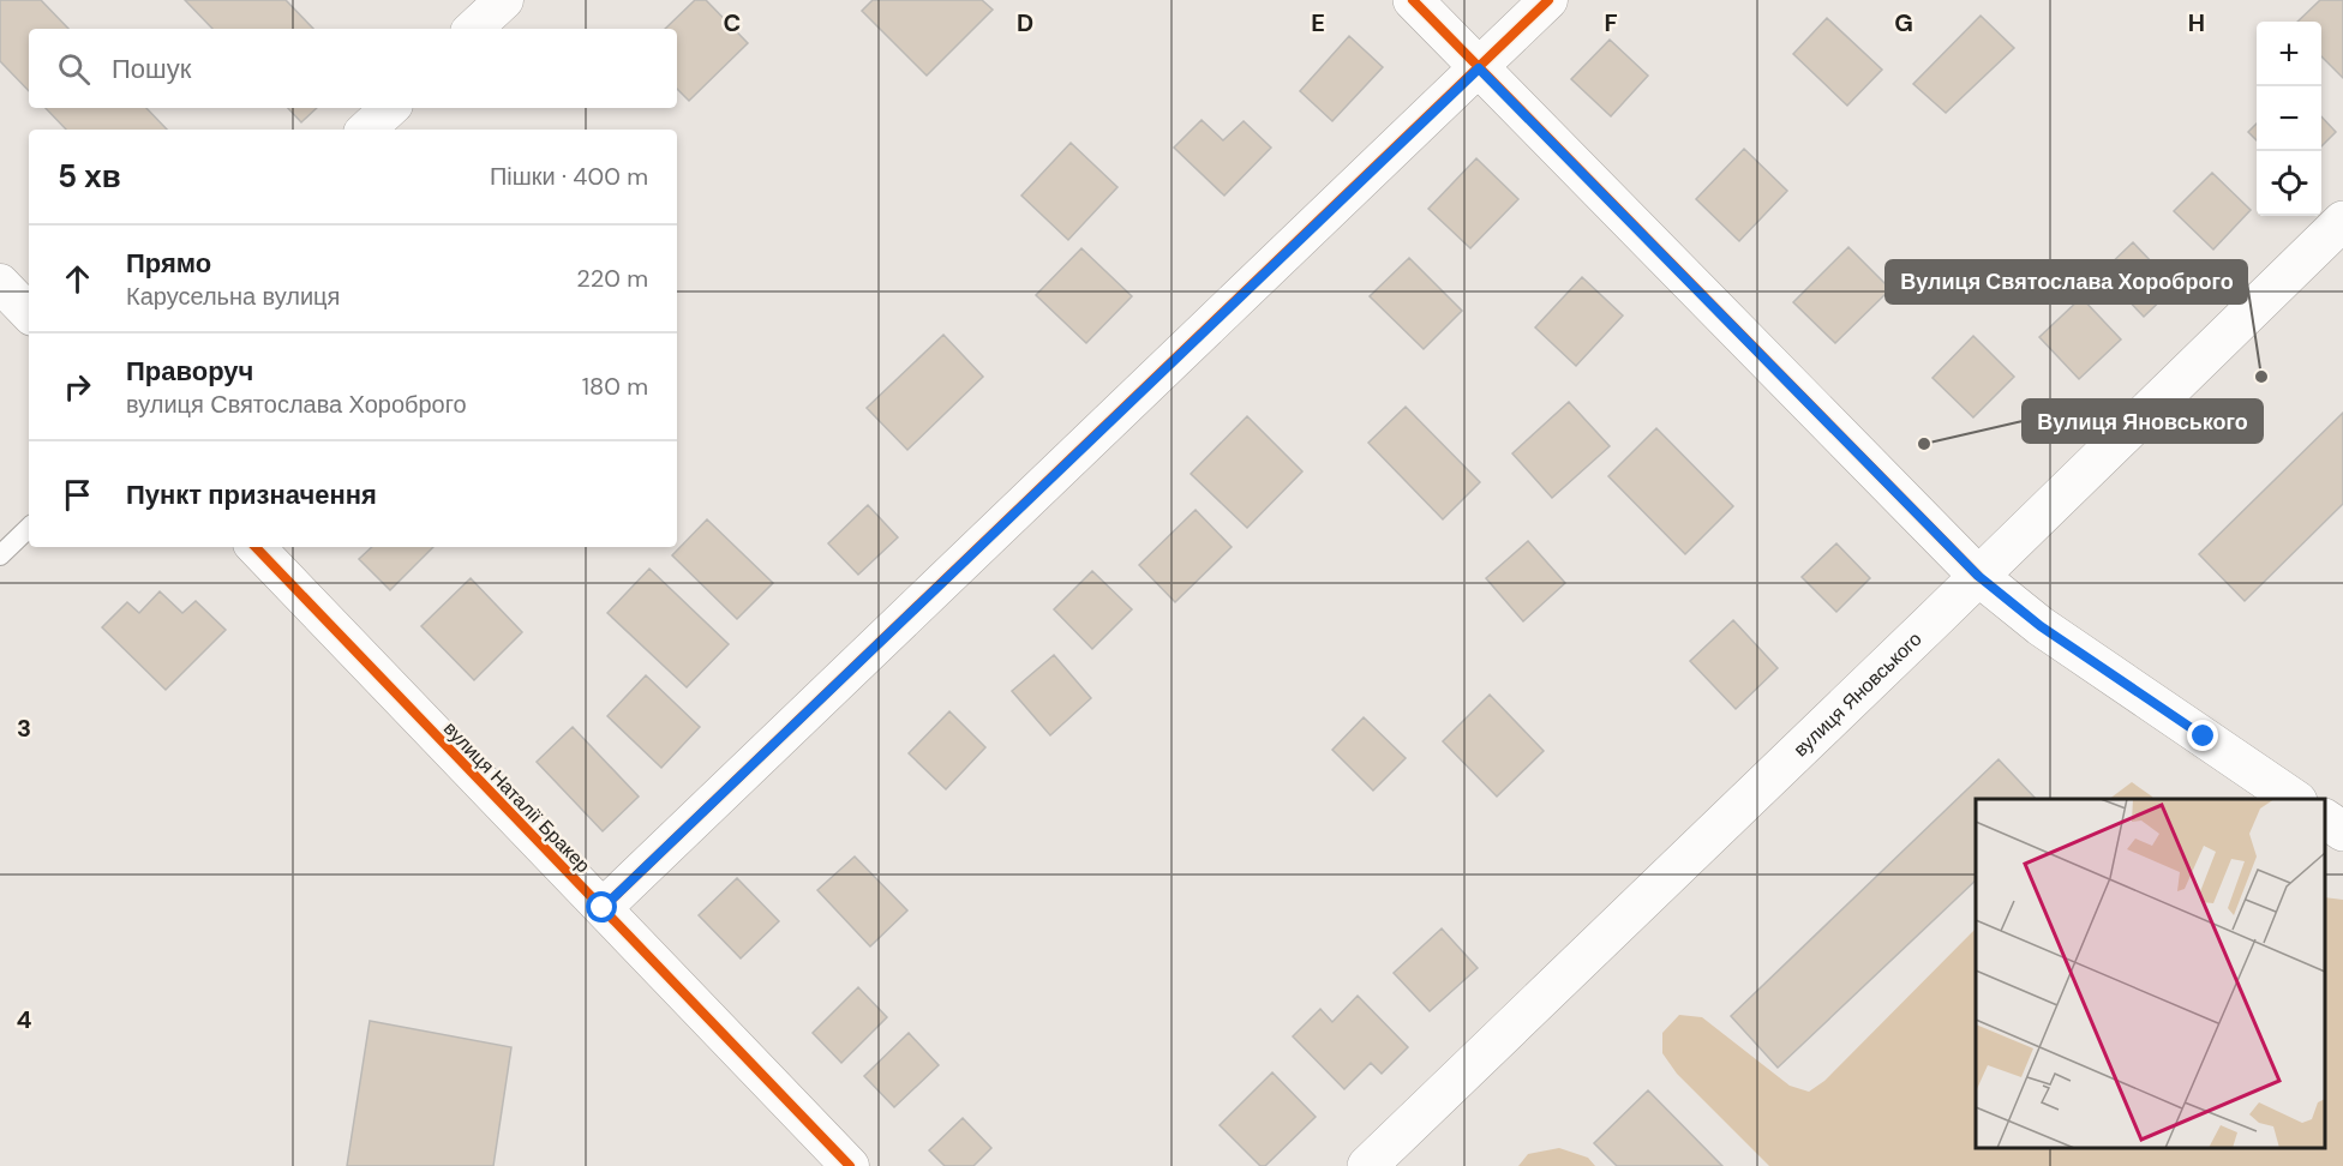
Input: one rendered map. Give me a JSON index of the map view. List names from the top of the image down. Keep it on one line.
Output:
{"streets":{"main road":["вулиця Яновського"],"street":["вулиця Наталії Бракер"]},"places":["Вулиця Святослава Хороброго","Вулиця Яновського"],"page":{"map_buttons":["+","−"],"search":"Пошук","heading":["5 хв","Пішки · 400 m"],"list":[["Прямо","Карусельна вулиця","220 m"],["Праворуч","вулиця Святослава Хороброго","180 m"],"Пункт призначення"]},"grid":{"columns":["C","D","E","F","G","H"],"rows":["3","4"]}}
